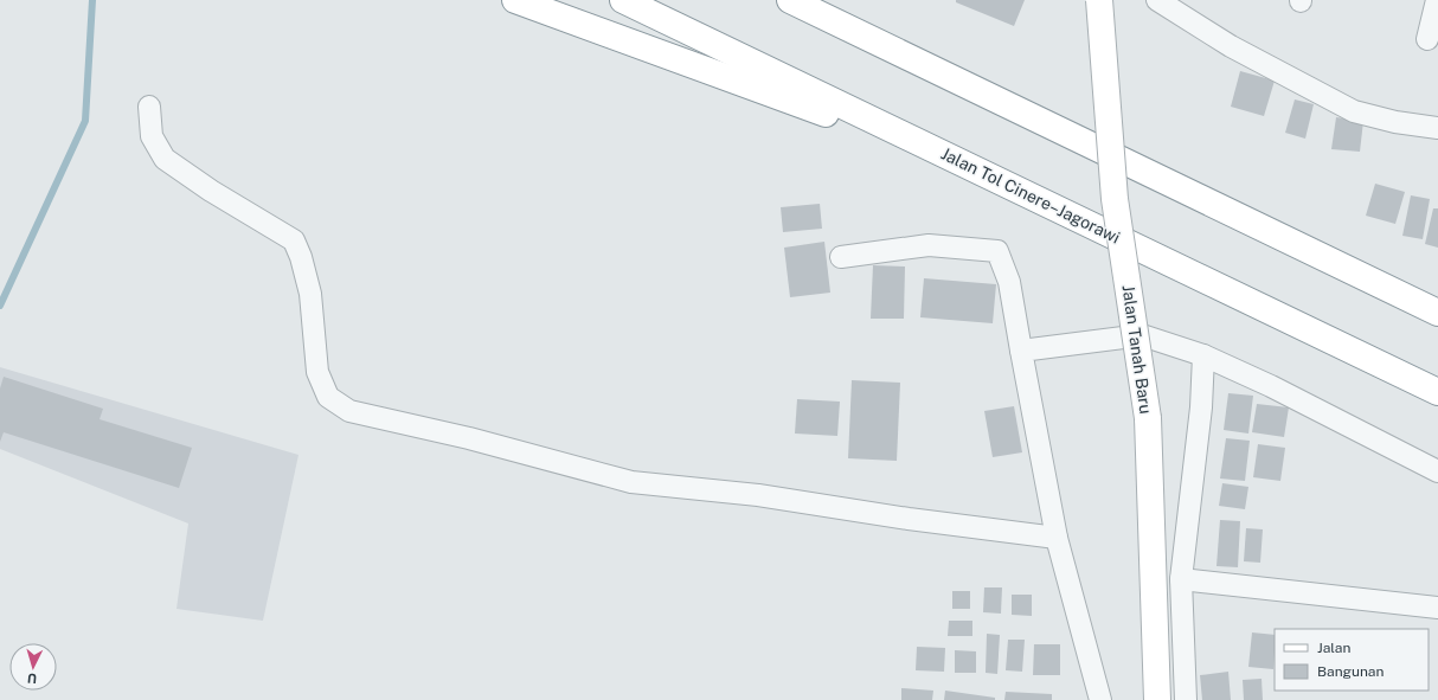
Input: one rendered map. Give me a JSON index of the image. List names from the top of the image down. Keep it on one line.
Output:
{"streets":{"main road":["Jalan Tol Cinere–Jagorawi","Jalan Tanah Baru"]},"legend":["Jalan","Bangunan"],"north":"bottom"}
